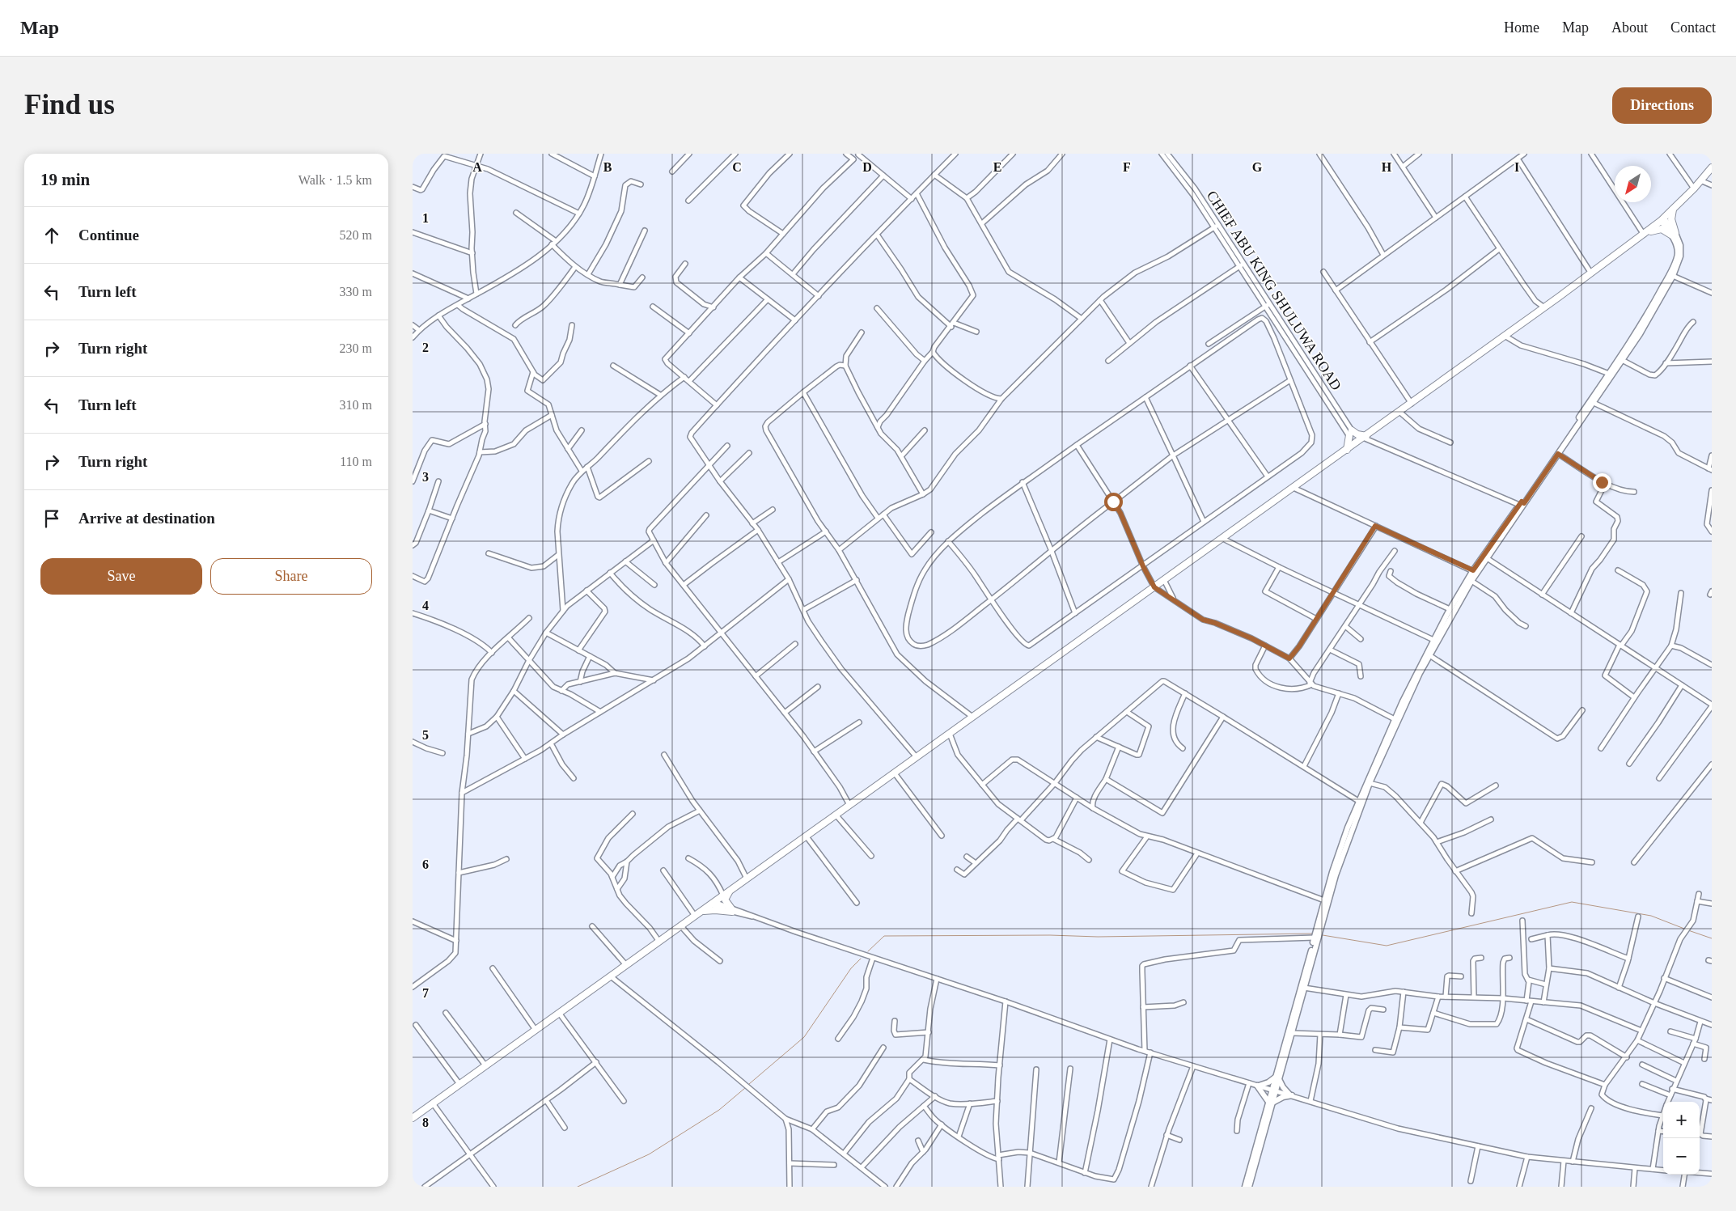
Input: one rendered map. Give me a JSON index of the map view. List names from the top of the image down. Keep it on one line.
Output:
{"streets":{"street":["CHIEF ABU KING SHULUWA ROAD"]},"north":"bottom left","page":{"header":"Map","nav":["Home","Map","About","Contact"],"buttons":["Directions",["Save","Share"]],"title":"Find us","heading":["19 min","Walk · 1.5 km"],"list":[["Continue","520 m"],["Turn left","330 m"],["Turn right","230 m"],["Turn left","310 m"],["Turn right","110 m"],"Arrive at destination"],"map_buttons":["+","−"]},"grid":{"columns":["A","B","C","D","E","F","G","H","I"],"rows":["1","2","3","4","5","6","7","8"]}}
